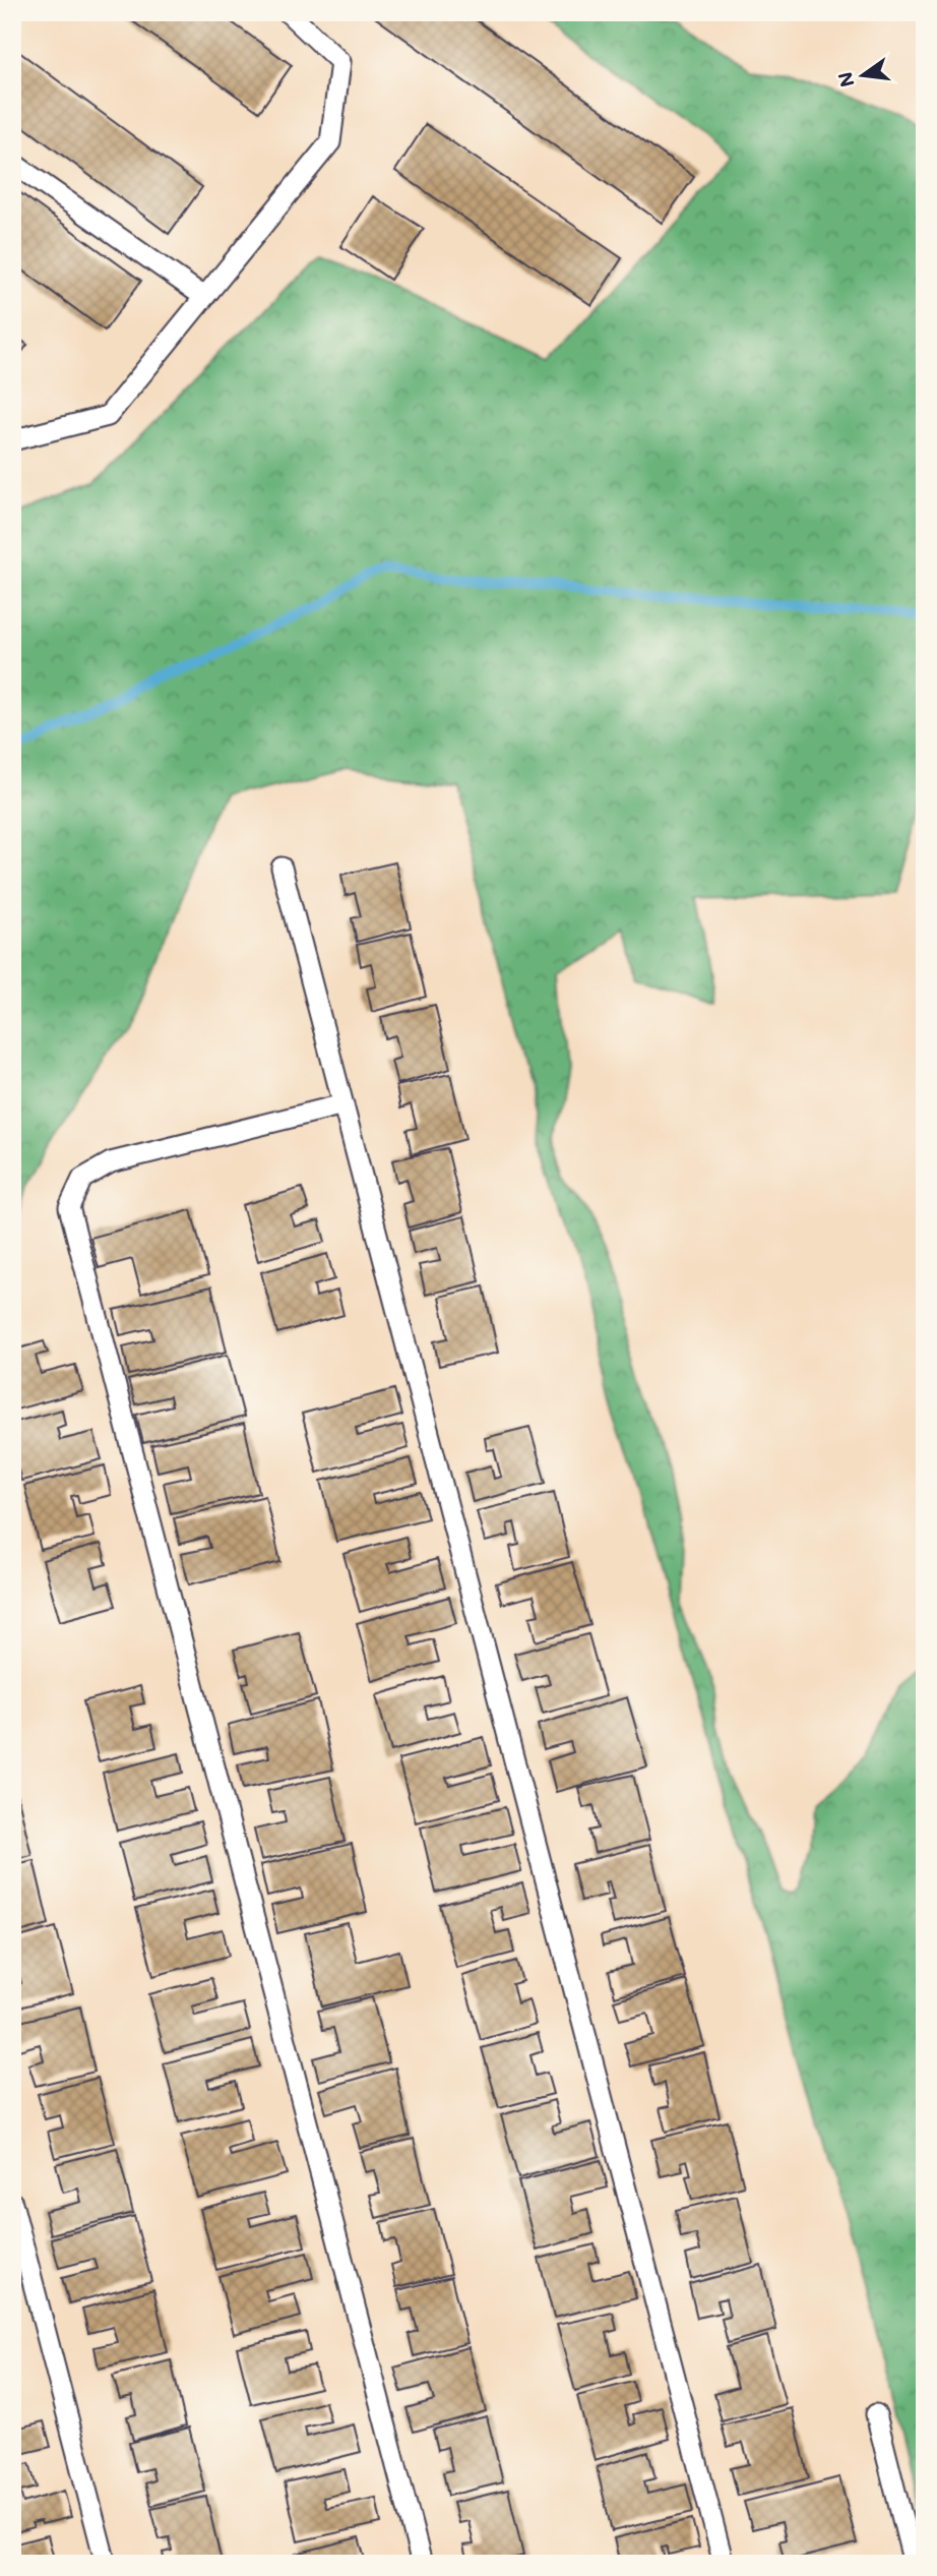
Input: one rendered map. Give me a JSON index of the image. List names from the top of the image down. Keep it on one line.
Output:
{"north":"left"}
